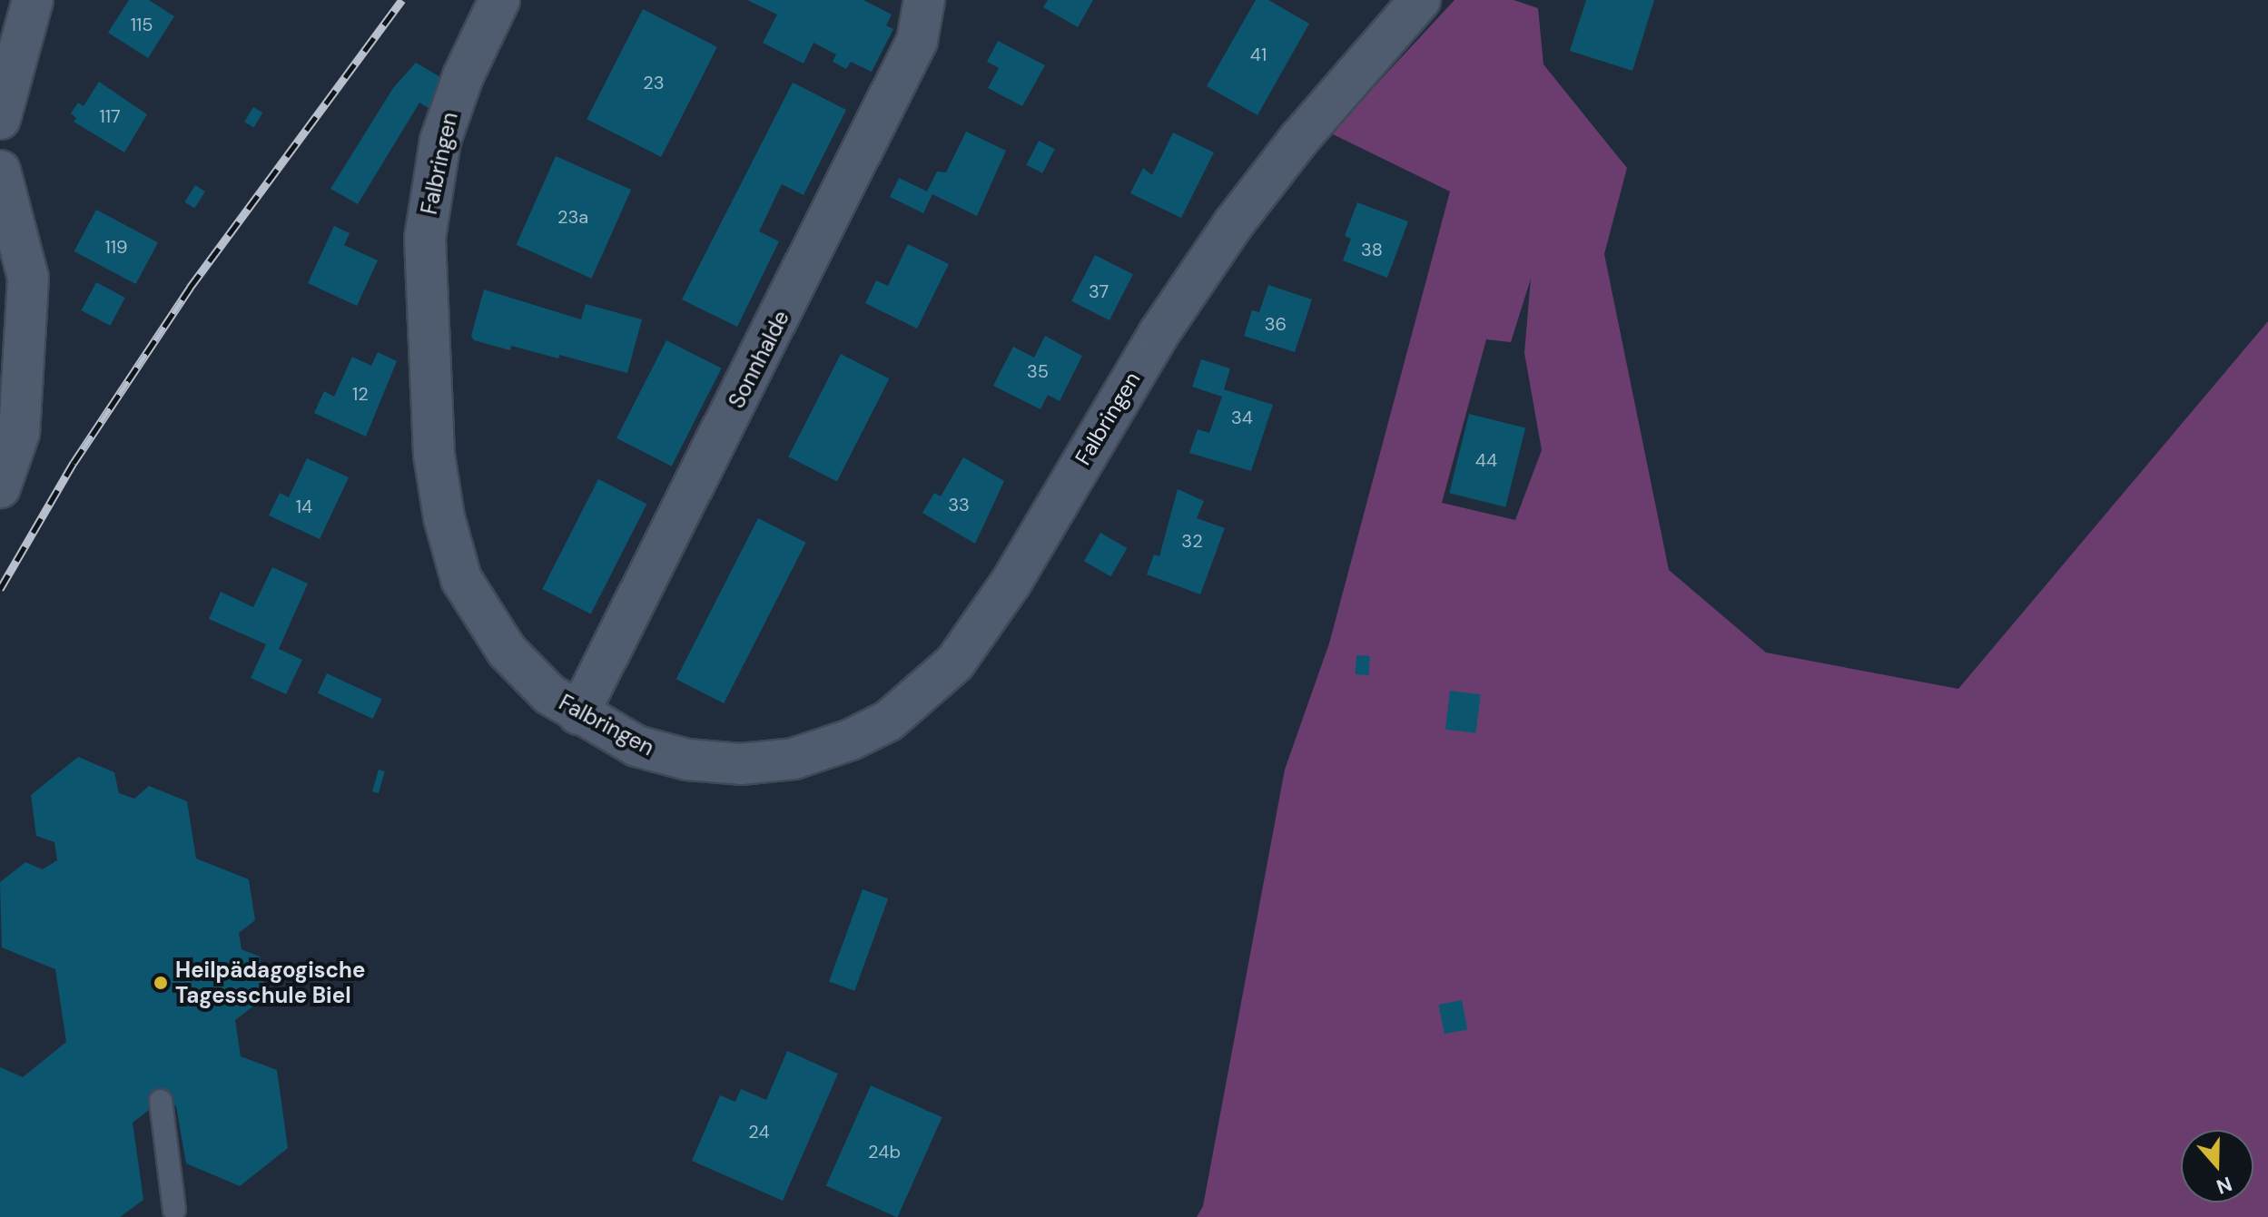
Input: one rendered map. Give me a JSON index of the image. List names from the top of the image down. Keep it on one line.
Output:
{"streets":{"street":["Falbringen","Sonnhalde"]},"crossings":[["Falbringen","Sonnhalde"]],"places":["Heilpädagogische Tagesschule Biel"],"house_numbers":["115","41","23","117","23a","119","38","37","36","35","12","34","44","33","14","32","24","24b"],"north":"bottom"}
